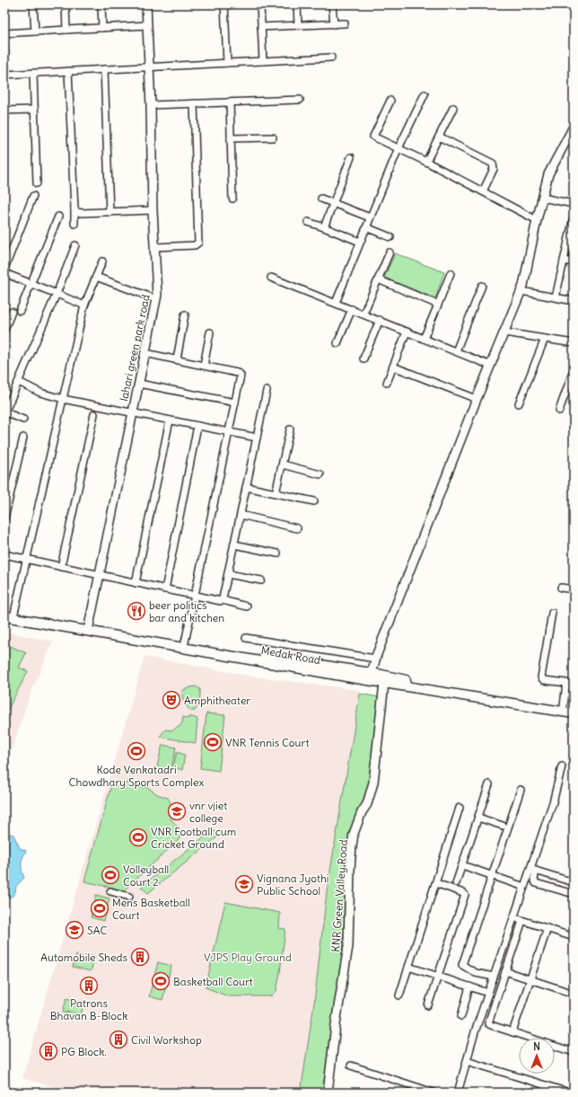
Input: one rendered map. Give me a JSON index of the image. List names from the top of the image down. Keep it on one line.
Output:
{"streets":{"main road":["Medak Road"],"street":["lahari green park road","KNR Green Valley Road"]},"crossings":[["lahari green park road","Medak Road"],["Medak Road","KNR Green Valley Road"]],"parks":["VJPS Play Ground"],"places":{"restaurant":["beer politics bar and kitchen"],"theatre":["Amphitheater"],"sports":["VNR Tennis Court","Kode Venkatadri Chowdhary Sports Complex","VNR Football cum Cricket Ground","Volleyball Court 2","Mens Basketball Court","Basketball Court"],"school or university":["vnr vjiet college","Vignana Jyothi Public School","SAC"],"building":["Automobile Sheds","Patrons Bhavan B-Block","Civil Workshop","PG Block."]},"north":"top"}
